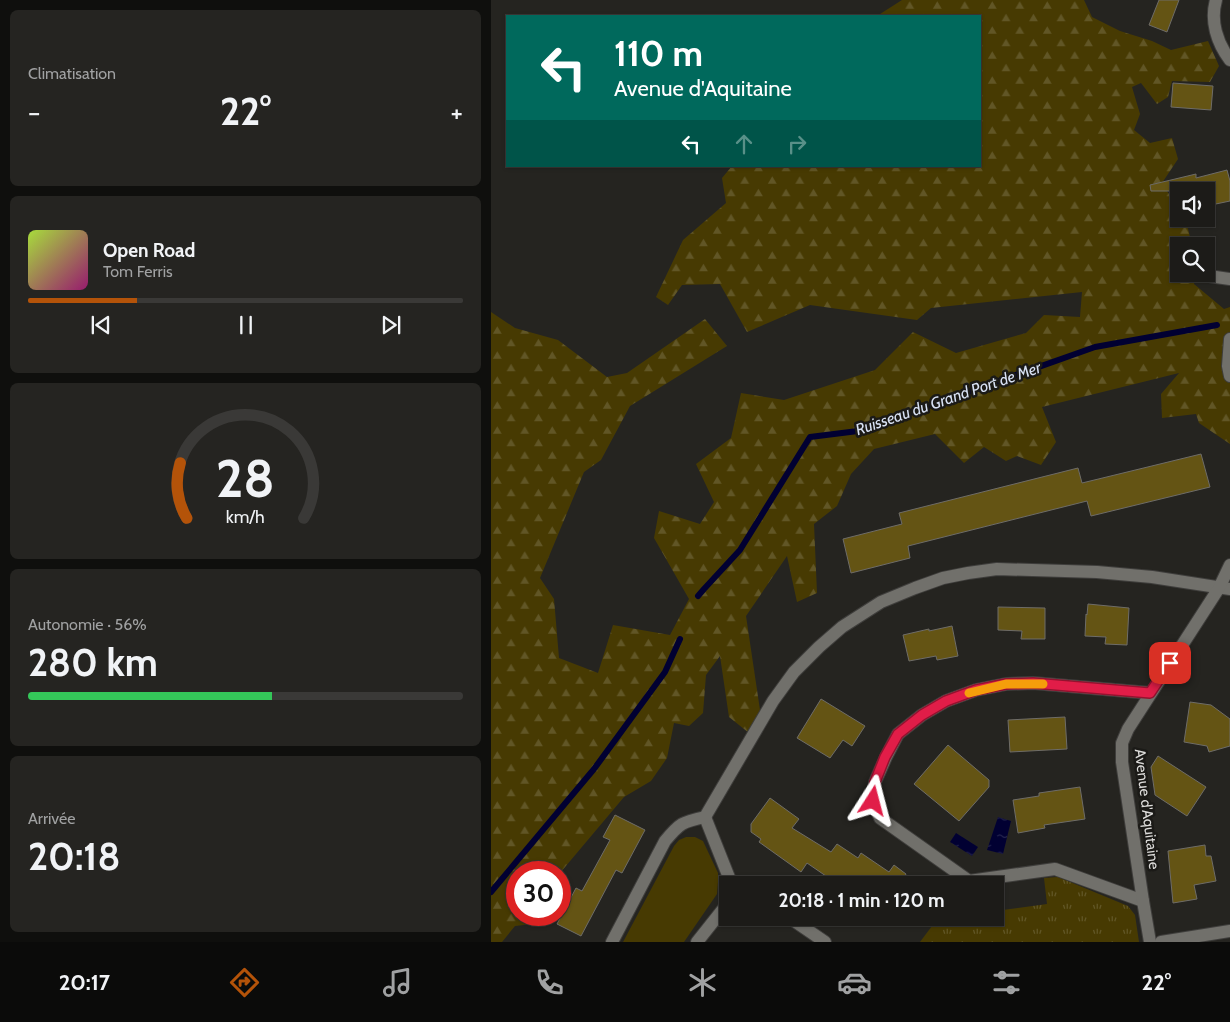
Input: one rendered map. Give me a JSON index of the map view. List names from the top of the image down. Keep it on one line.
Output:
{"streets":{"street":["Avenue d'Aquitaine"]},"water":["Ruisseau du Grand Port de Mer"],"page":{"tile":["Climatisation",["Autonomie · 56%","280 km"],["Arrivée","20:18"]],"turn":["110 m","Avenue d'Aquitaine"],"heat":["−","22°","+"],"song":["Open Road","Tom Ferris"],"limit":"30","trip":"20:18 · 1 min · 120 m","tabs":["20:17","22°"],"gauge":["28","km/h"]}}
